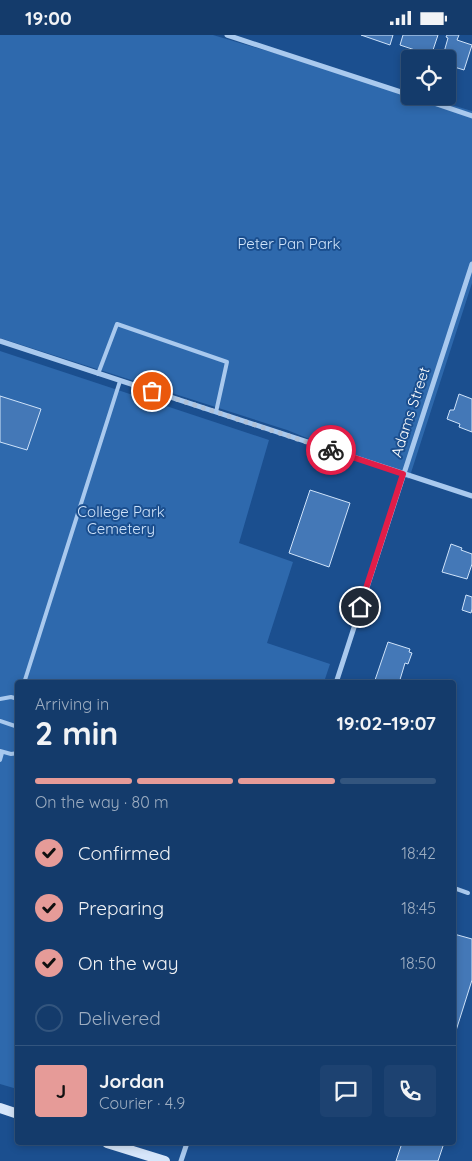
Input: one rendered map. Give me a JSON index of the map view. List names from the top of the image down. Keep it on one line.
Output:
{"streets":{"street":["Adams Street"]},"parks":["Peter Pan Park","College Park Cemetery"],"page":{"status":"19:00","heading":["2 min","Arriving in","19:02–19:07"],"panel":["Jordan","Courier · 4.9"],"bar":"On the way · 80 m","list":[["Confirmed","18:42"],["Preparing","18:45"],["On the way","18:50"],"Delivered"],"round":"J"}}
